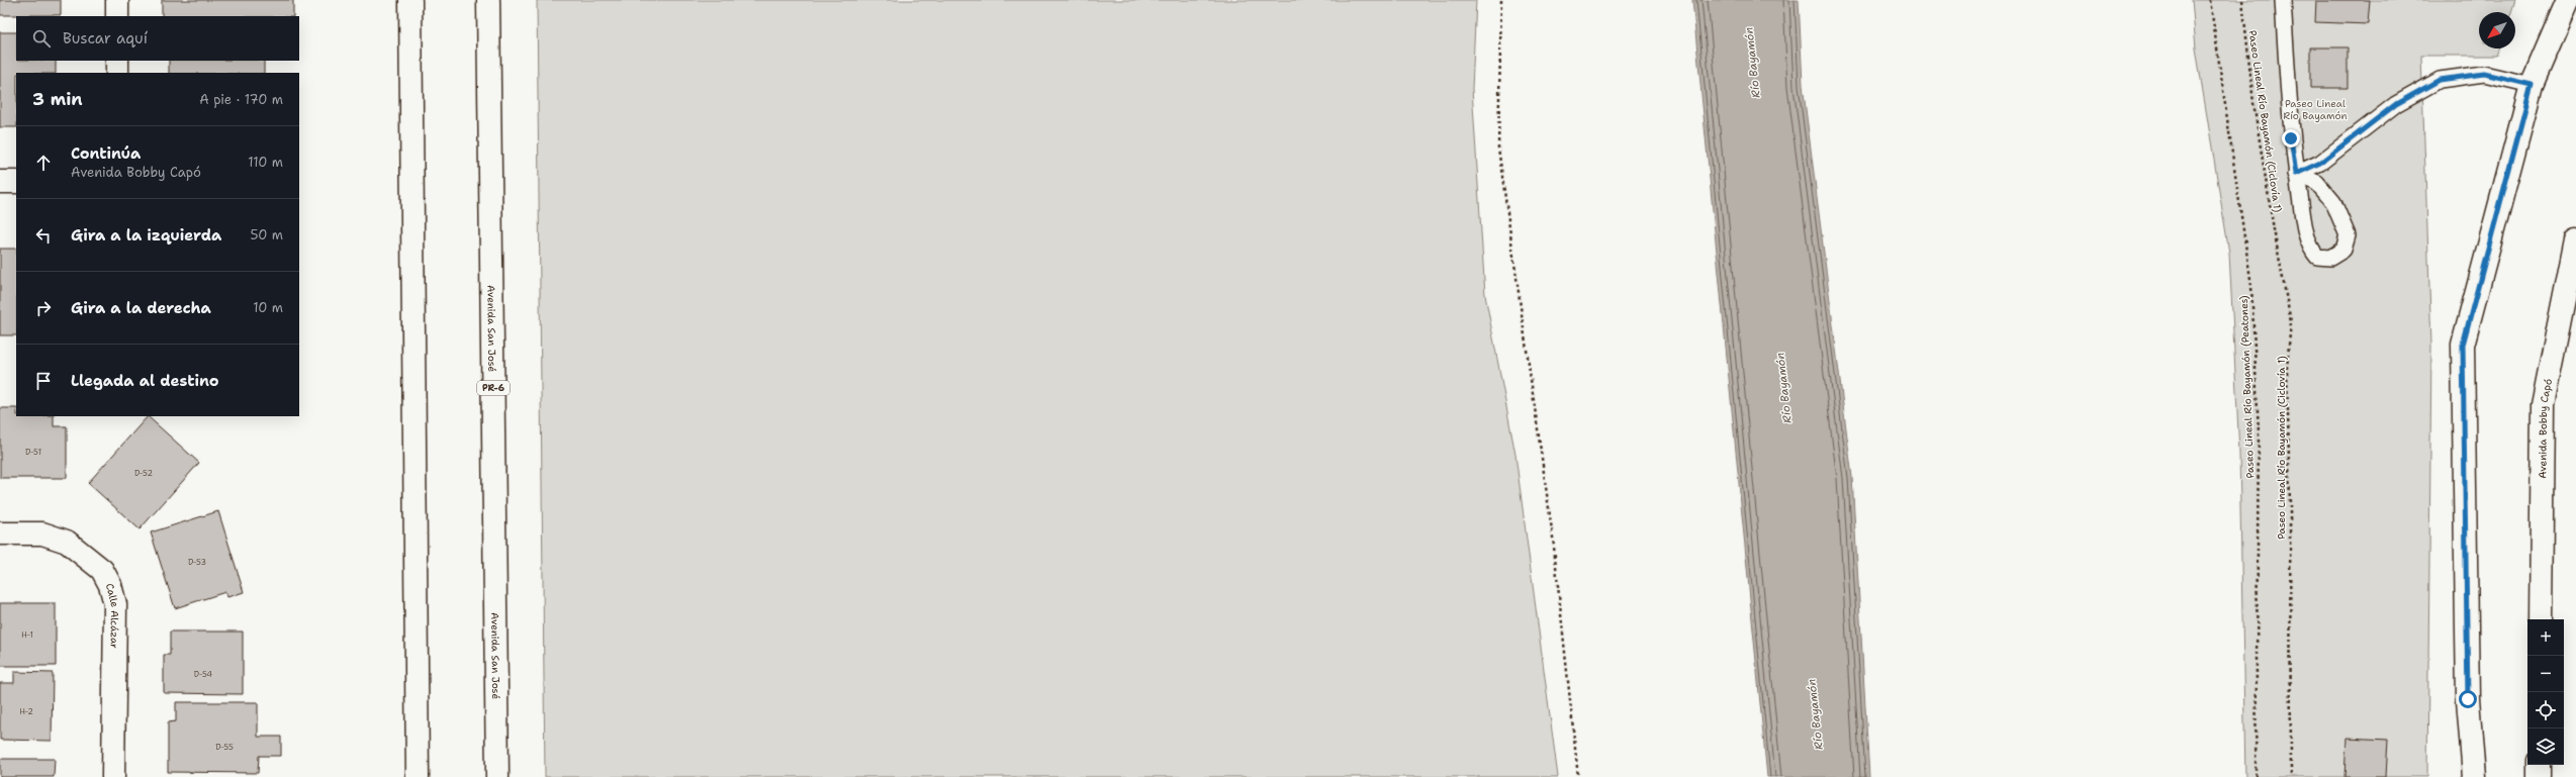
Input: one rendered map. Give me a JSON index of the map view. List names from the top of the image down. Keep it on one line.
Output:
{"streets":{"street":["Avenida San José","PR-6","Avenida Bobby Capó","Calle Alcázar"],"path":["Paseo Lineal Río Bayamón (Ciclovía 1)","Paseo Lineal Río Bayamón (Peatones)"]},"water":["Río Bayamón"],"parks":["Paseo Lineal Río Bayamón"],"house_numbers":["D-51","D-52","D-53","H-1","D-54","H-2","D-55"],"north":"bottom left","page":{"search":"Buscar aquí","heading":["3 min","A pie · 170 m"],"list":[["Continúa","Avenida Bobby Capó","110 m"],["Gira a la izquierda","50 m"],["Gira a la derecha","10 m"],"Llegada al destino"],"map_buttons":["+","−"]}}
